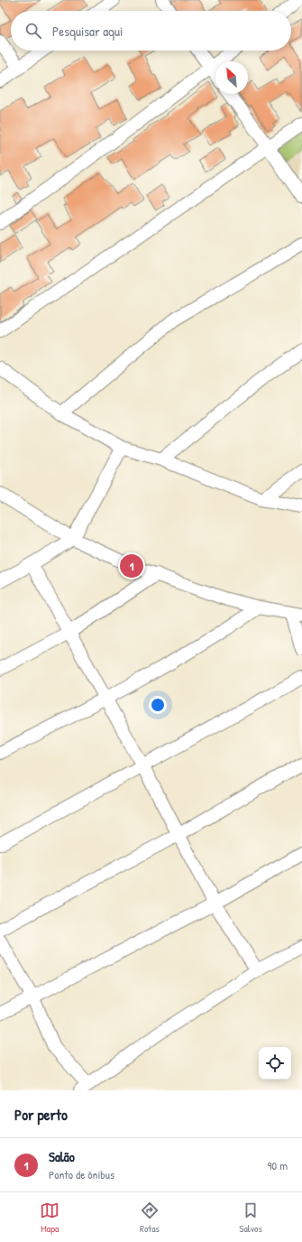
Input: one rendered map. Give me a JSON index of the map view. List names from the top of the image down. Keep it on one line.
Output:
{"north":"top left","page":{"search":"Pesquisar aqui","pins":"1","heading":"Por perto","list":[{"mark":"1","name":"Salão","note":"Ponto de ônibus","value":"90 m"}],"nav":["Mapa","Rotas","Salvos"]}}
